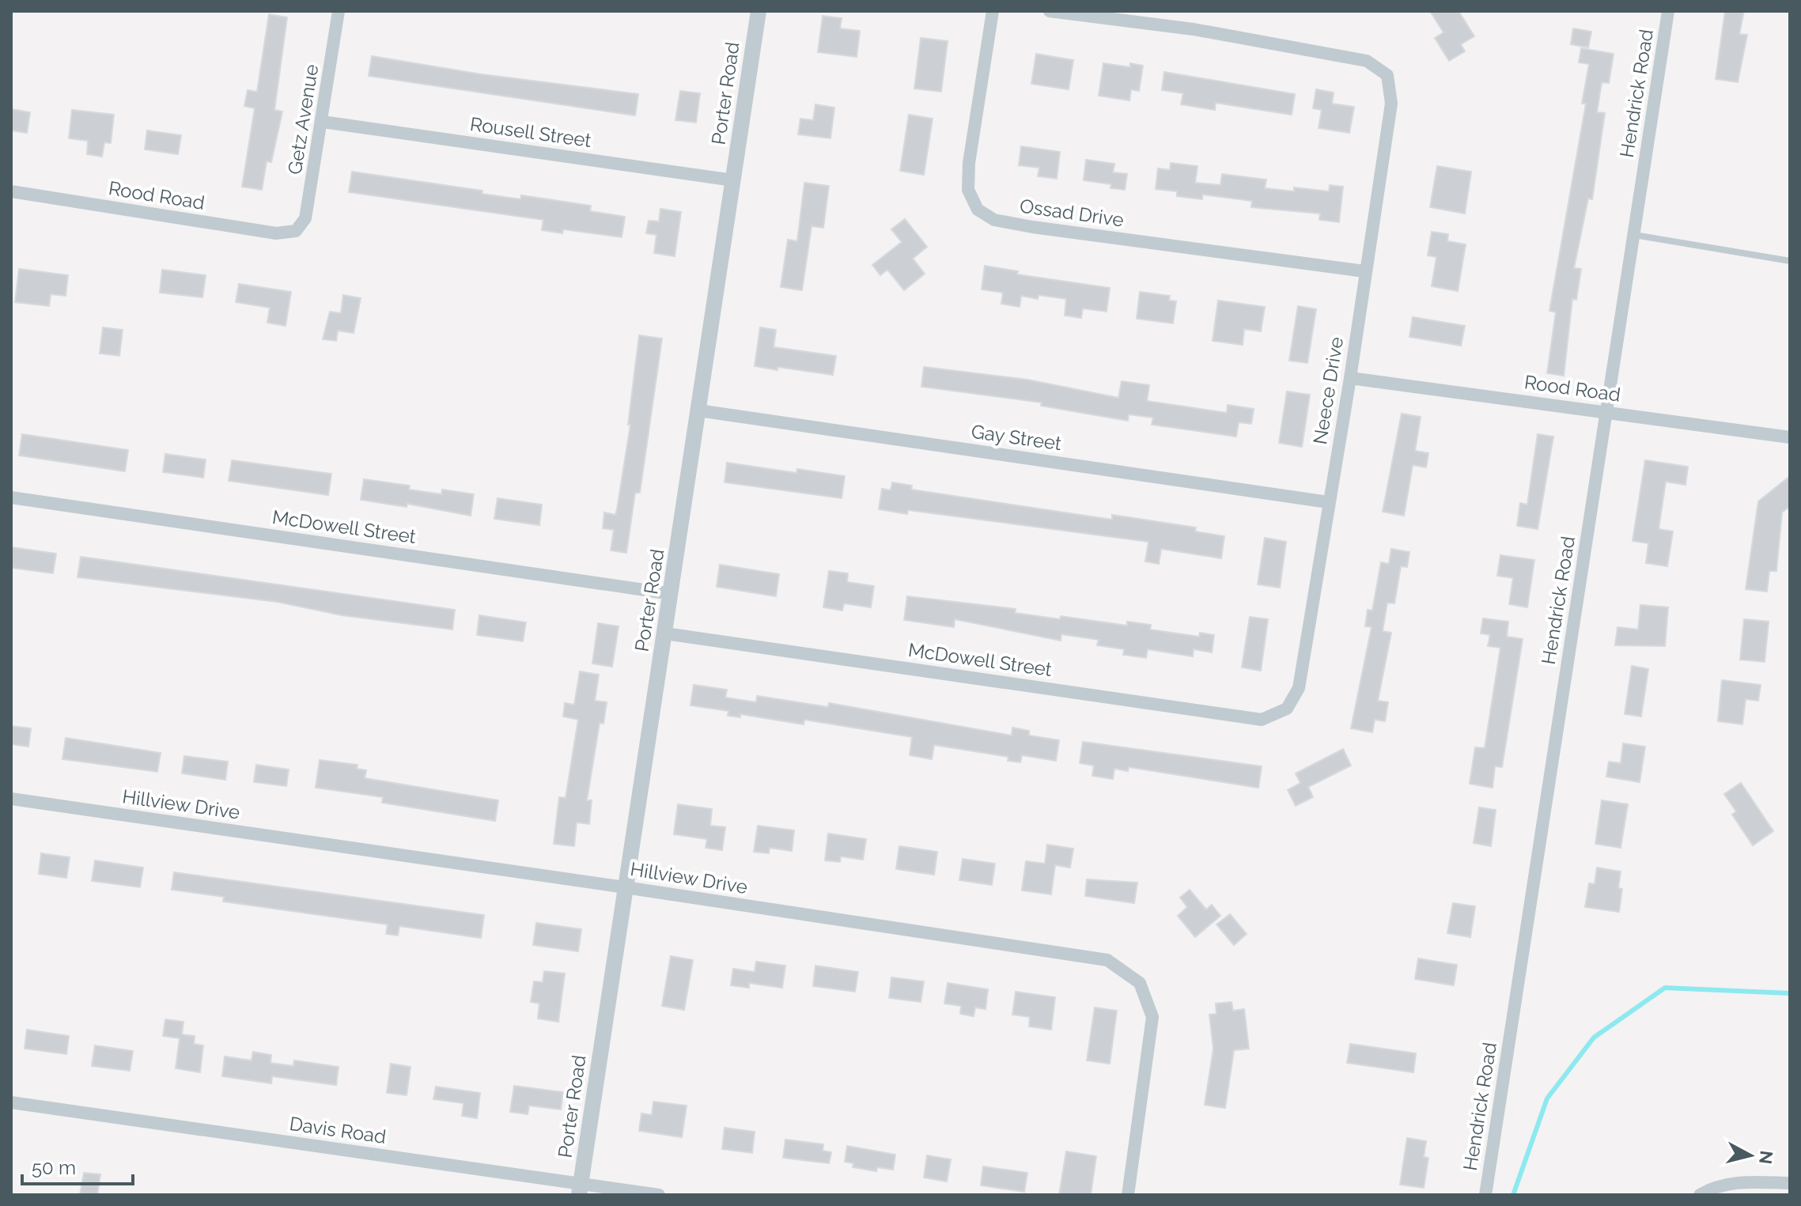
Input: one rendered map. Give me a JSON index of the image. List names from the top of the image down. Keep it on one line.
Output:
{"streets":{"street":["Porter Road","Hendrick Road","Getz Avenue","Rousell Street","Rood Road","Ossad Drive","Neece Drive","Gay Street","McDowell Street","Hillview Drive","Davis Road"]},"crossings":[["Porter Road","Rousell Street"],["Porter Road","Gay Street"],["Porter Road","McDowell Street"],["Porter Road","Hillview Drive"],["Porter Road","Davis Road"],["Hendrick Road","Rood Road"],["Getz Avenue","Rousell Street"],["Getz Avenue","Rood Road"],["Rood Road","Neece Drive"],["Ossad Drive","Neece Drive"],["Neece Drive","Gay Street"],["Neece Drive","McDowell Street"]],"scale_bar":"50 m","north":"right"}
